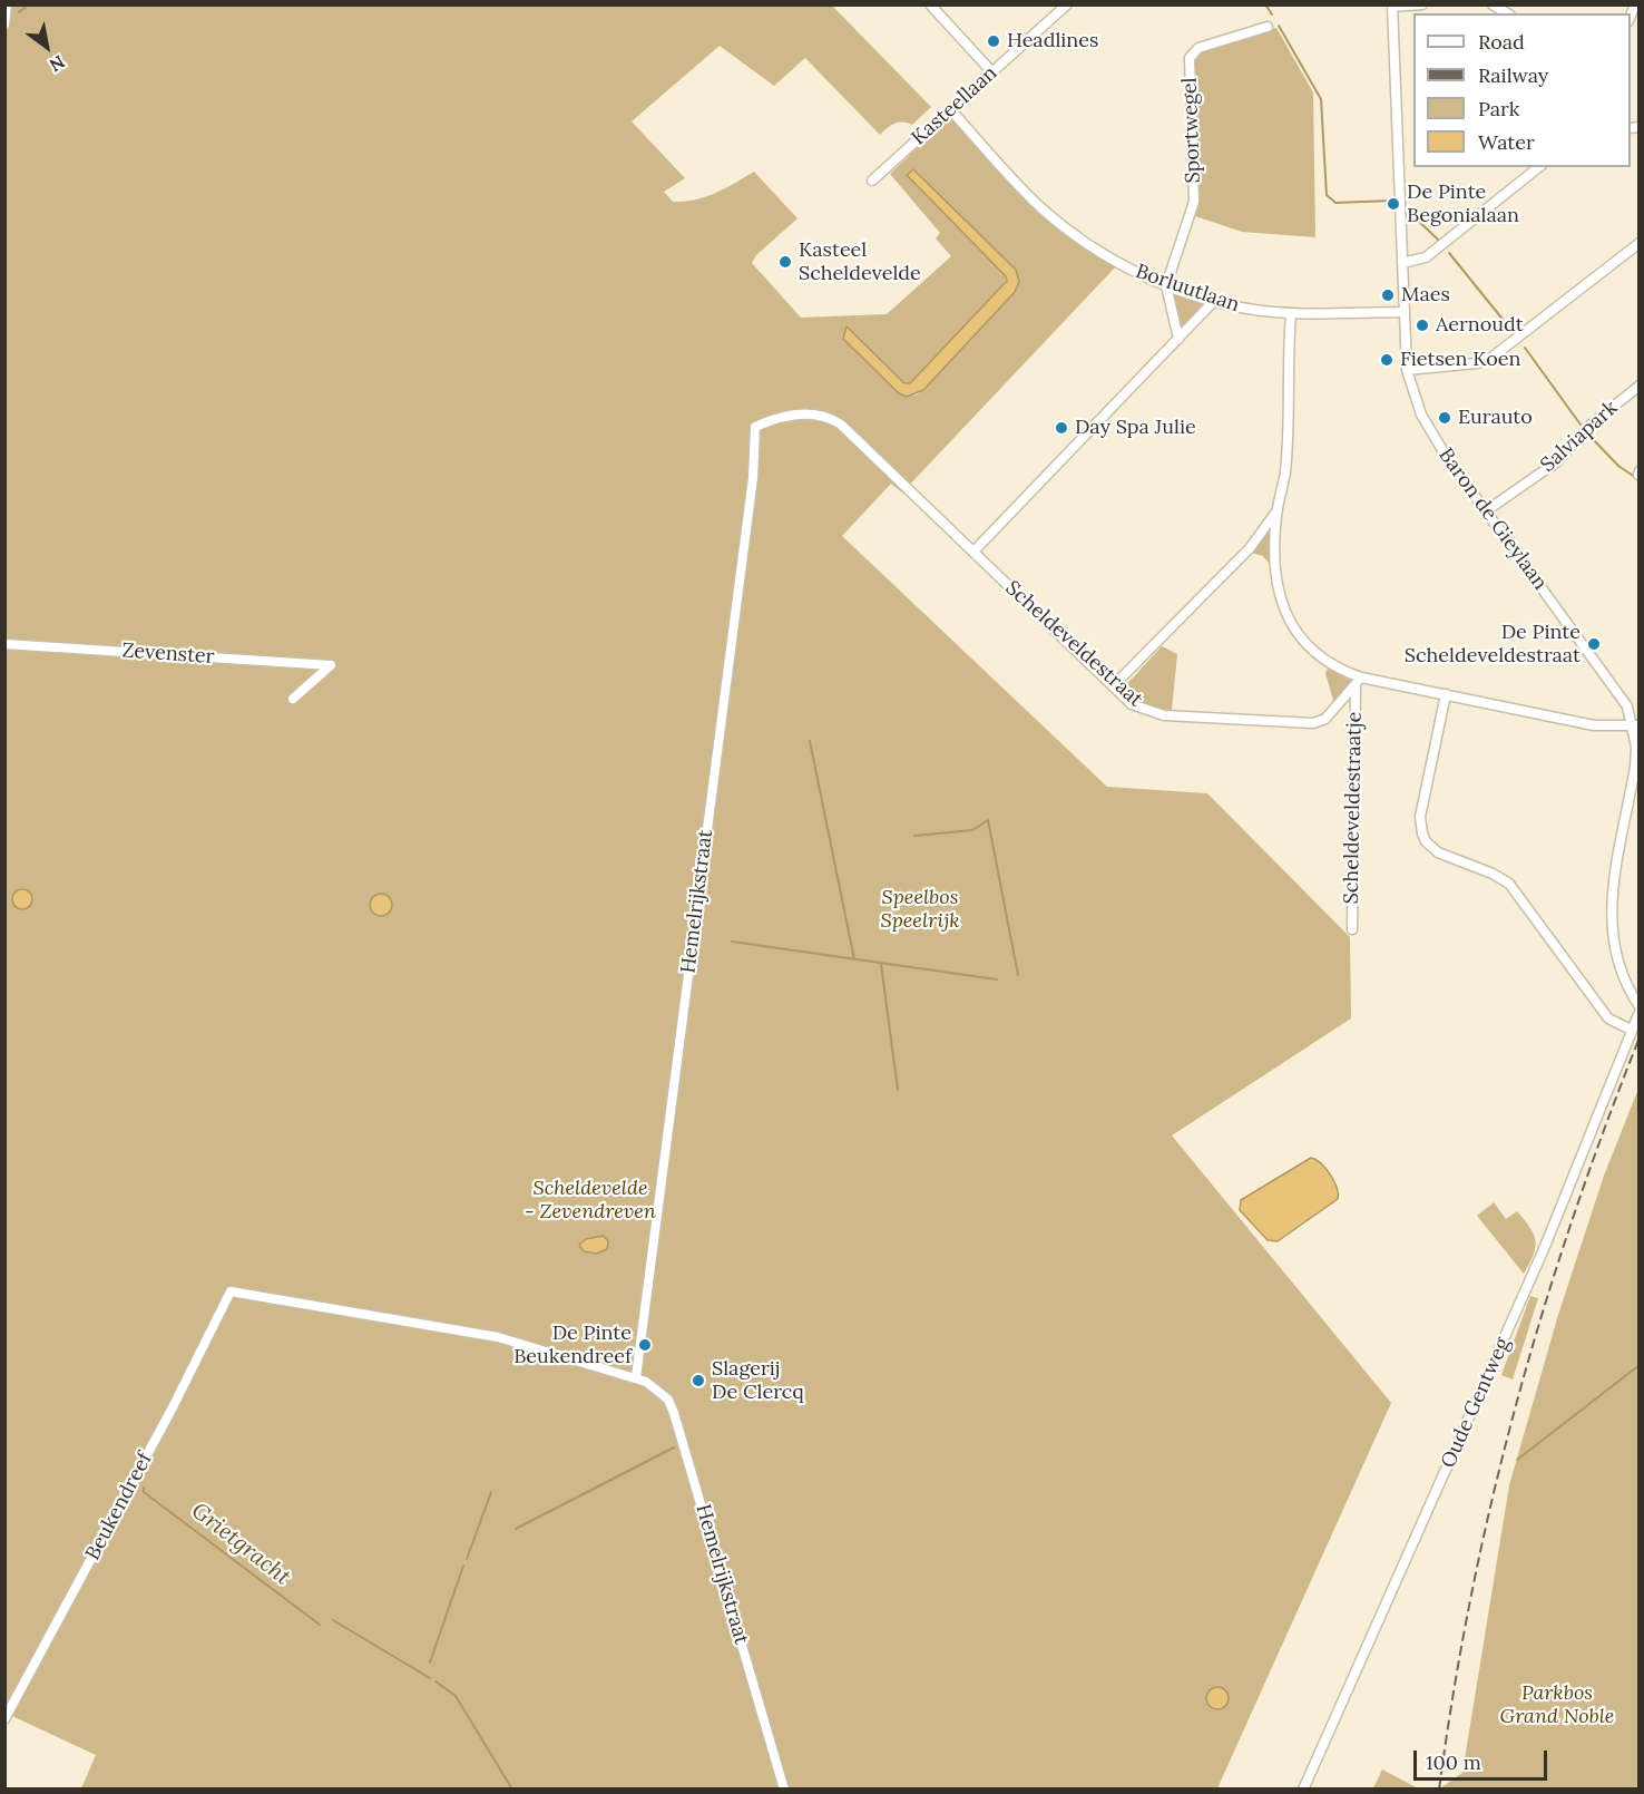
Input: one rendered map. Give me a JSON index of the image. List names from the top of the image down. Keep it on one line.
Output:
{"streets":{"street":["Kasteellaan","Sportwegel","Borluutlaan","Salviapark","Baron de Gieylaan","Scheldeveldestraat","Zevenster","Scheldeveldestraatje","Hemelrijkstraat","Oude Gentweg","Beukendreef"]},"crossings":[["Kasteellaan","Borluutlaan"],["Sportwegel","Borluutlaan"],["Borluutlaan","Baron de Gieylaan"],["Salviapark","Baron de Gieylaan"],["Scheldeveldestraat","Scheldeveldestraatje"],["Scheldeveldestraat","Hemelrijkstraat"],["Hemelrijkstraat","Beukendreef"]],"water":["Grietgracht"],"parks":["Speelbos Speelrijk","Scheldevelde - Zevendreven","Parkbos Grand Noble"],"places":["Headlines","De Pinte Begonialaan","Kasteel Scheldevelde","Maes","Aernoudt","Fietsen Koen","Eurauto","Day Spa Julie","De Pinte Scheldeveldestraat","De Pinte Beukendreef","Slagerij De Clercq"],"legend":["Road","Railway","Park","Water"],"scale_bar":"100 m","north":"bottom right"}
